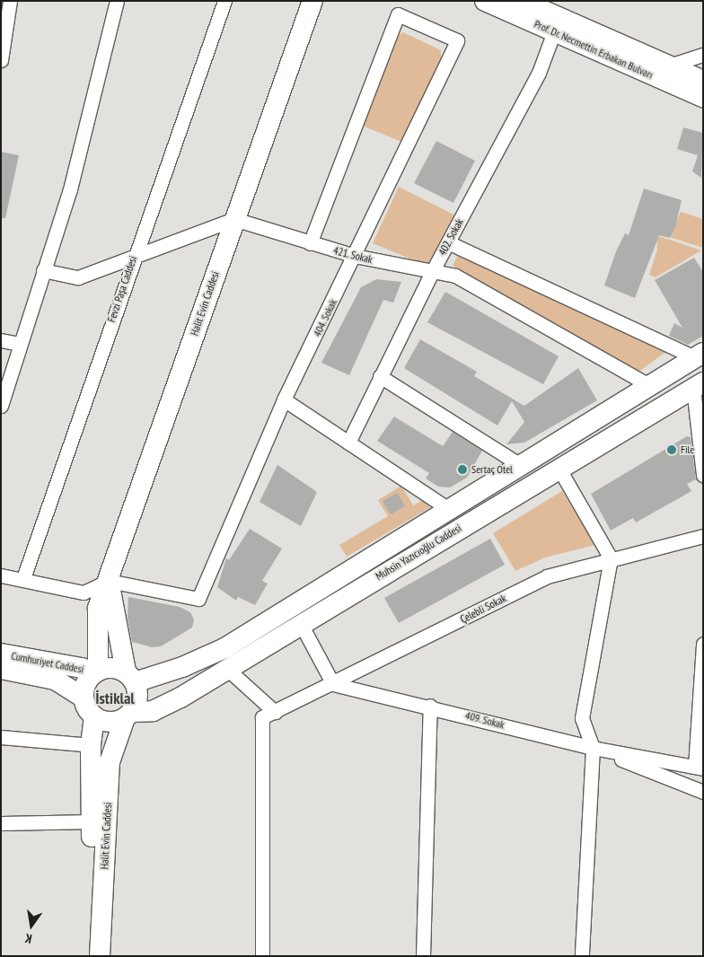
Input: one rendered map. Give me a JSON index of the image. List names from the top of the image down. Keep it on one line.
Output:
{"streets":{"main road":["Prof. Dr. Necmettin Erbakan Bulvarı","Halit Evin Caddesi","Muhsin Yazıcıoğlu Caddesi","Cumhuriyet Caddesi"],"street":["402. Sokak","421. Sokak","Fevzi Paşa Caddesi","404. Sokak","Çelebli Sokak","409. Sokak"]},"crossings":[["Prof. Dr. Necmettin Erbakan Bulvarı","402. Sokak"],["402. Sokak","421. Sokak"],["421. Sokak","Halit Evin Caddesi"],["421. Sokak","404. Sokak"],["421. Sokak","Muhsin Yazıcıoğlu Caddesi"],["Halit Evin Caddesi","404. Sokak"],["Halit Evin Caddesi","Muhsin Yazıcıoğlu Caddesi"],["Halit Evin Caddesi","Cumhuriyet Caddesi"],["Muhsin Yazıcıoğlu Caddesi","Cumhuriyet Caddesi"],["Çelebli Sokak","409. Sokak"]],"districts":["İstiklal"],"places":["File","Sertaç Otel"],"north":"bottom"}
